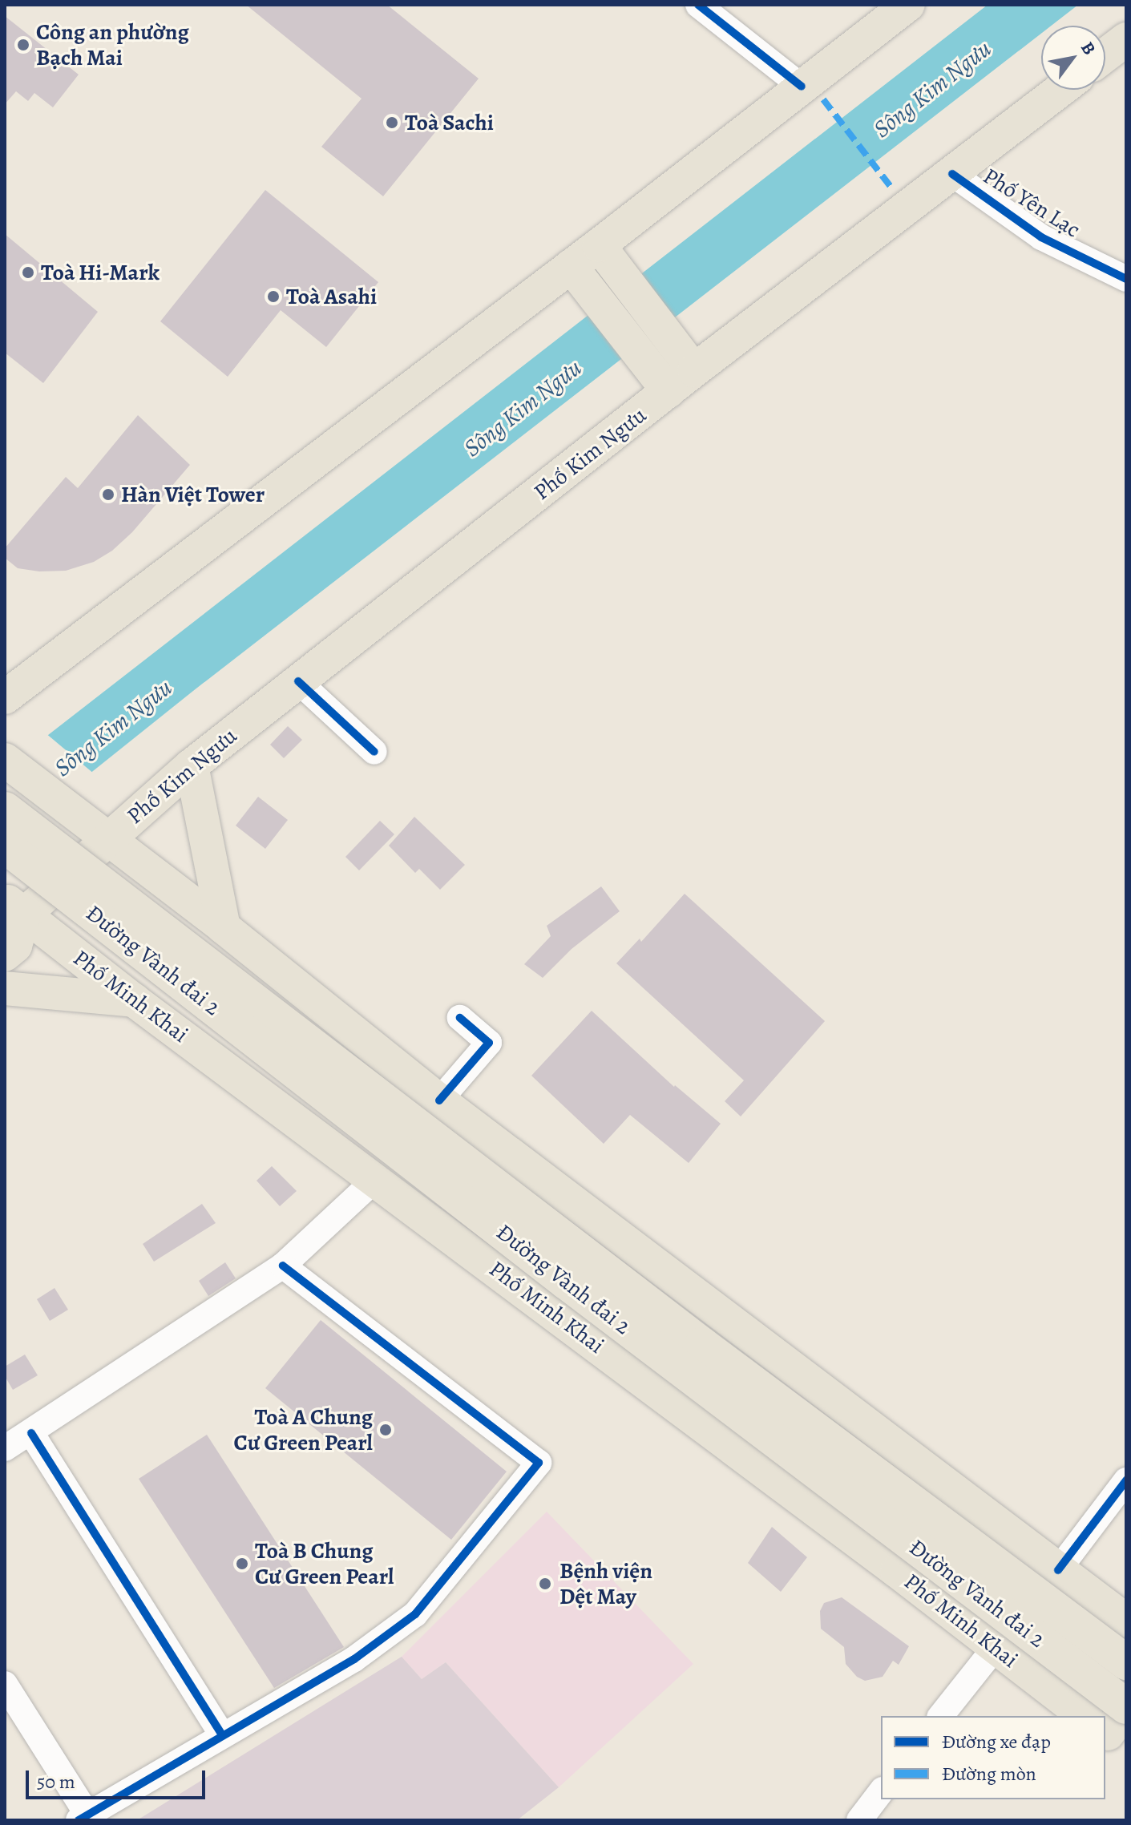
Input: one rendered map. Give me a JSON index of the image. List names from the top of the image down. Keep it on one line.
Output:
{"streets":{"highway":["Đường Vành đai 2"],"main road":["Phố Kim Ngưu","Phố Minh Khai"],"street":["Phố Yên Lạc"]},"crossings":[["Phố Yên Lạc","Phố Kim Ngưu"],["Phố Kim Ngưu","Phố Minh Khai"]],"water":["Sông Kim Ngưu"],"places":["Công an phường Bạch Mai","Toà Sachi","Toà Hi-Mark","Toà Asahi","Hàn Việt Tower","Toà A Chung Cư Green Pearl","Toà B Chung Cư Green Pearl","Bệnh viện Dệt May"],"legend":["Đường xe đạp","Đường mòn"],"scale_bar":"50 m","north":"top right"}
